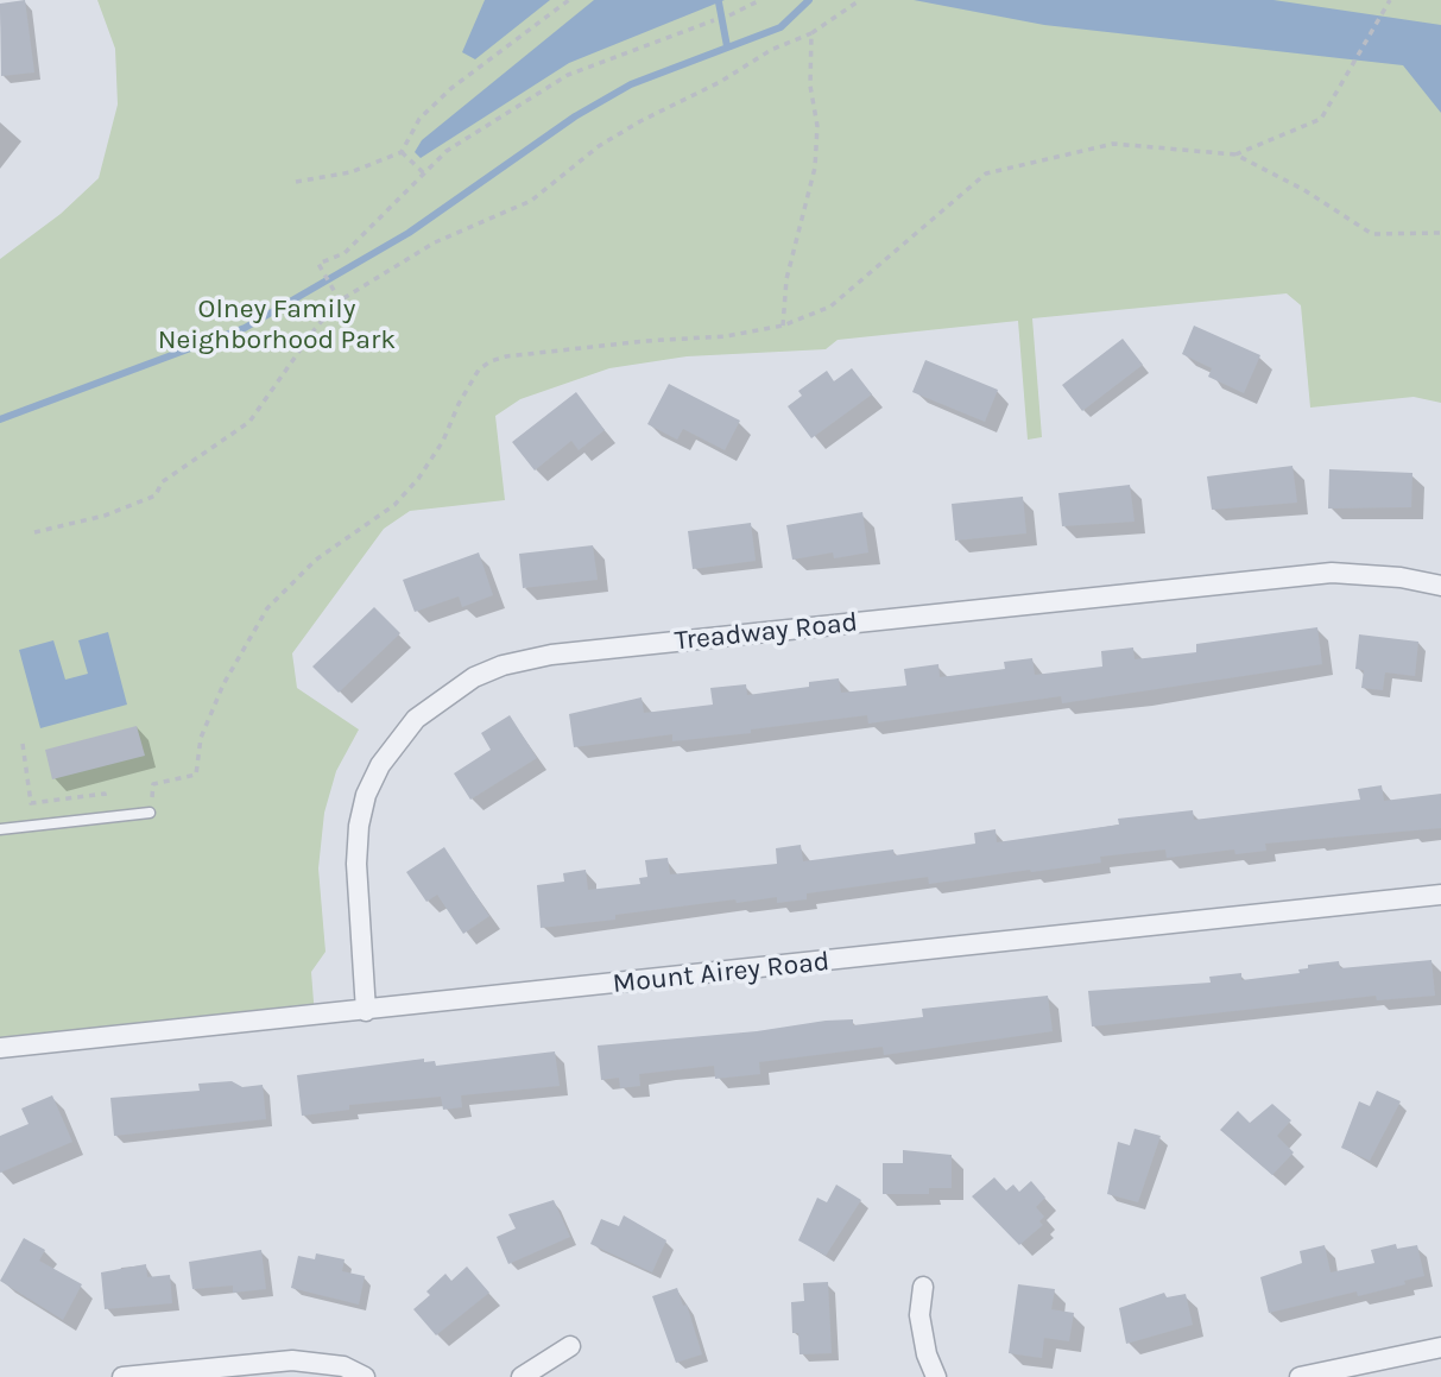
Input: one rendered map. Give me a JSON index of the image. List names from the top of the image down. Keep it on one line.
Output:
{"streets":{"street":["Treadway Road","Mount Airey Road"]},"crossings":[["Treadway Road","Mount Airey Road"]],"parks":["Olney Family Neighborhood Park"]}
